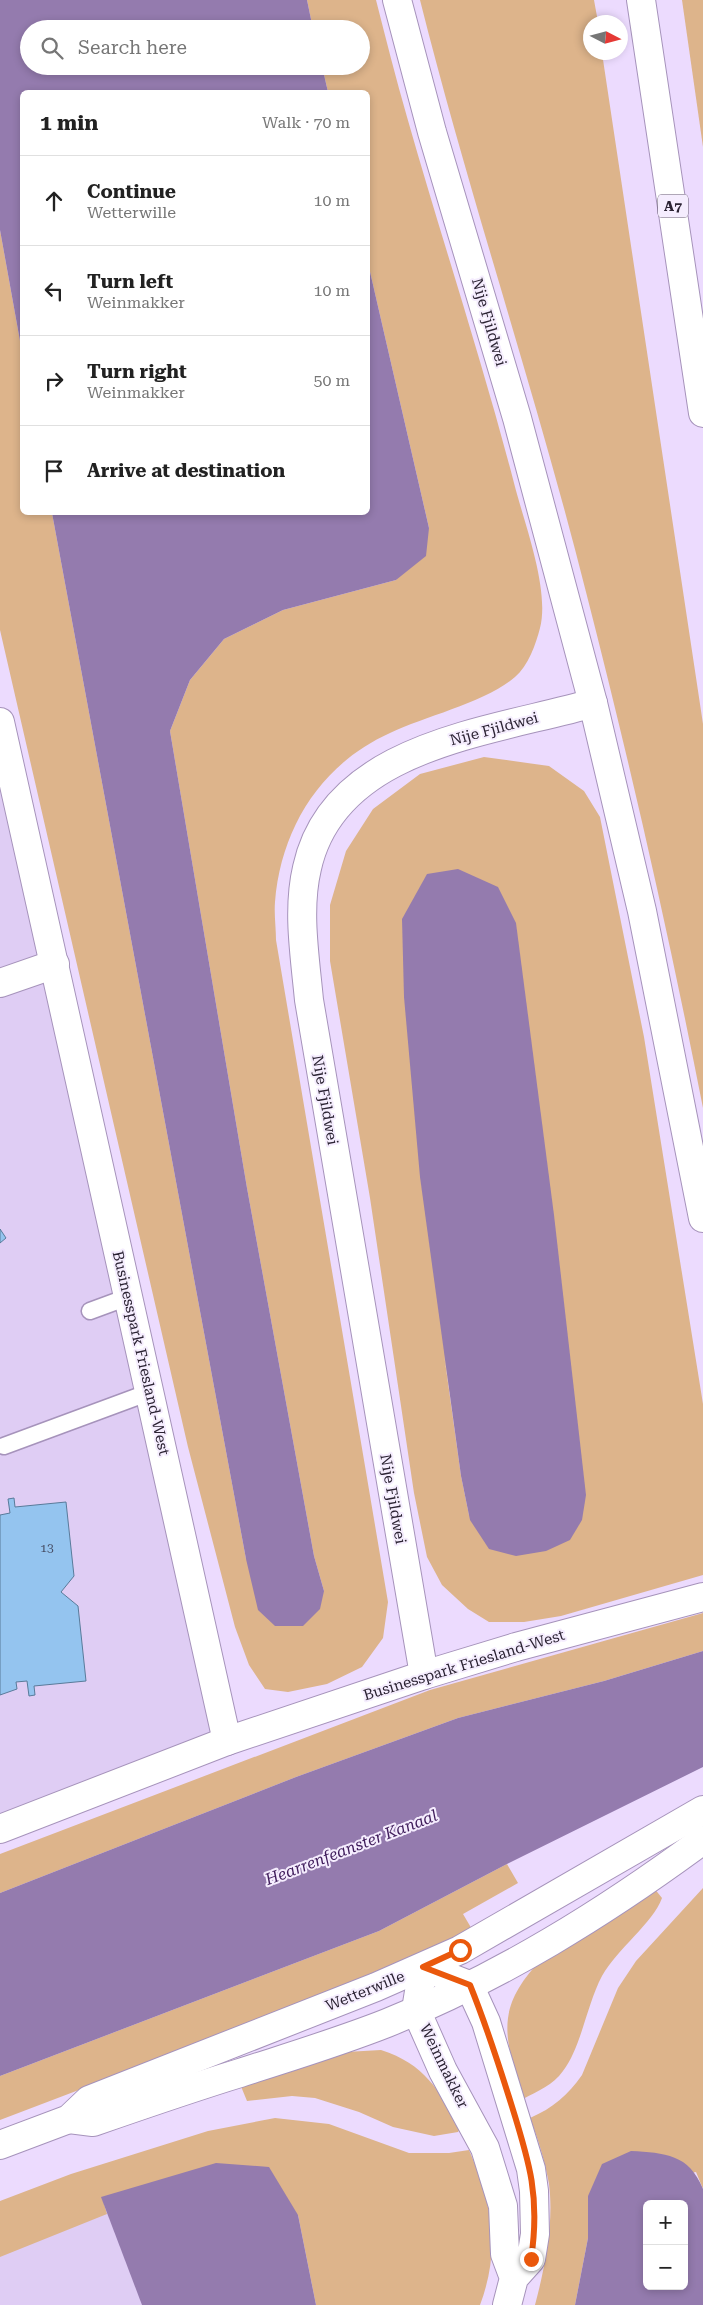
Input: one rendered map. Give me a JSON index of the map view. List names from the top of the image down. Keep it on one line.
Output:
{"streets":{"main road":["A7","Nije Fjildwei","Businesspark Friesland-West","Wetterwille","Weinmakker"]},"crossings":[["Nije Fjildwei","Businesspark Friesland-West"],["Wetterwille","Weinmakker"]],"water":["Hearrenfeanster Kanaal"],"house_numbers":["13"],"north":"right","page":{"search":"Search here","heading":["1 min","Walk · 70 m"],"list":[["Continue","Wetterwille","10 m"],["Turn left","Weinmakker","10 m"],["Turn right","Weinmakker","50 m"],"Arrive at destination"],"map_buttons":["+","−"]}}
